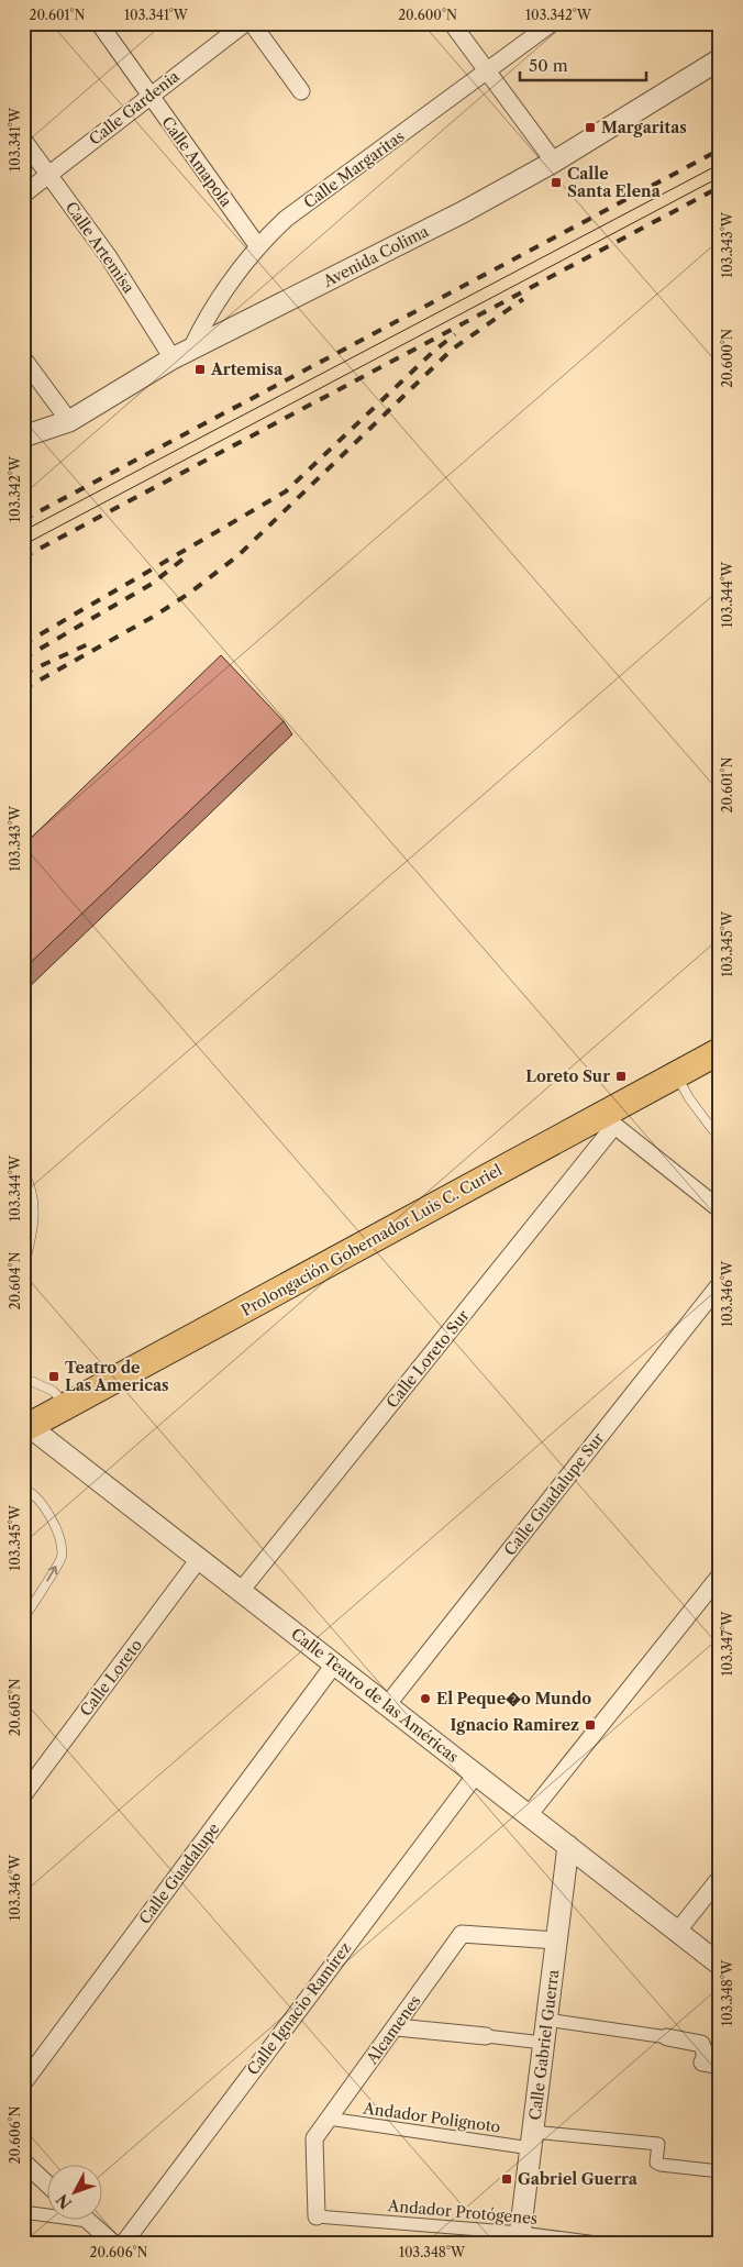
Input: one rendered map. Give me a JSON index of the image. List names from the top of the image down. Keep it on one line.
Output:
{"streets":{"main road":["Prolongación Gobernador Luis C. Curiel"],"street":["Calle Gardenia","Calle Amapola","Calle Margaritas","Calle Artemisa","Avenida Colima","Calle Loreto Sur","Calle Guadalupe Sur","Calle Loreto","Calle Teatro de las Américas","Calle Guadalupe","Calle Ignacio Ramírez","Alcamenes","Calle Gabriel Guerra","Andador Polignoto","Andador Protógenes"]},"crossings":[["Calle Gardenia","Calle Amapola"],["Calle Gardenia","Calle Artemisa"],["Calle Amapola","Calle Margaritas"],["Calle Margaritas","Avenida Colima"],["Calle Artemisa","Avenida Colima"],["Prolongación Gobernador Luis C. Curiel","Calle Loreto Sur"],["Prolongación Gobernador Luis C. Curiel","Calle Teatro de las Américas"],["Calle Loreto Sur","Calle Teatro de las Américas"],["Calle Guadalupe Sur","Calle Teatro de las Américas"],["Calle Loreto","Calle Teatro de las Américas"],["Calle Teatro de las Américas","Calle Guadalupe"],["Calle Teatro de las Américas","Calle Ignacio Ramírez"],["Calle Teatro de las Américas","Calle Gabriel Guerra"],["Alcamenes","Calle Gabriel Guerra"],["Alcamenes","Andador Polignoto"],["Alcamenes","Andador Protógenes"],["Calle Gabriel Guerra","Andador Polignoto"],["Calle Gabriel Guerra","Andador Protógenes"]],"places":{"transit":["Margaritas","Calle Santa Elena","Artemisa","Loreto Sur","Teatro de Las Americas","Ignacio Ramirez","Gabriel Guerra"],"other":["El Peque�o Mundo"]},"scale_bar":"50 m","north":"bottom left","coordinates":["20.601°N","103.341°W","20.600°N","103.342°W","103.343°W","103.344°W","103.345°W","20.604°N","103.346°W","103.347°W","20.605°N","103.348°W","20.606°N"]}
